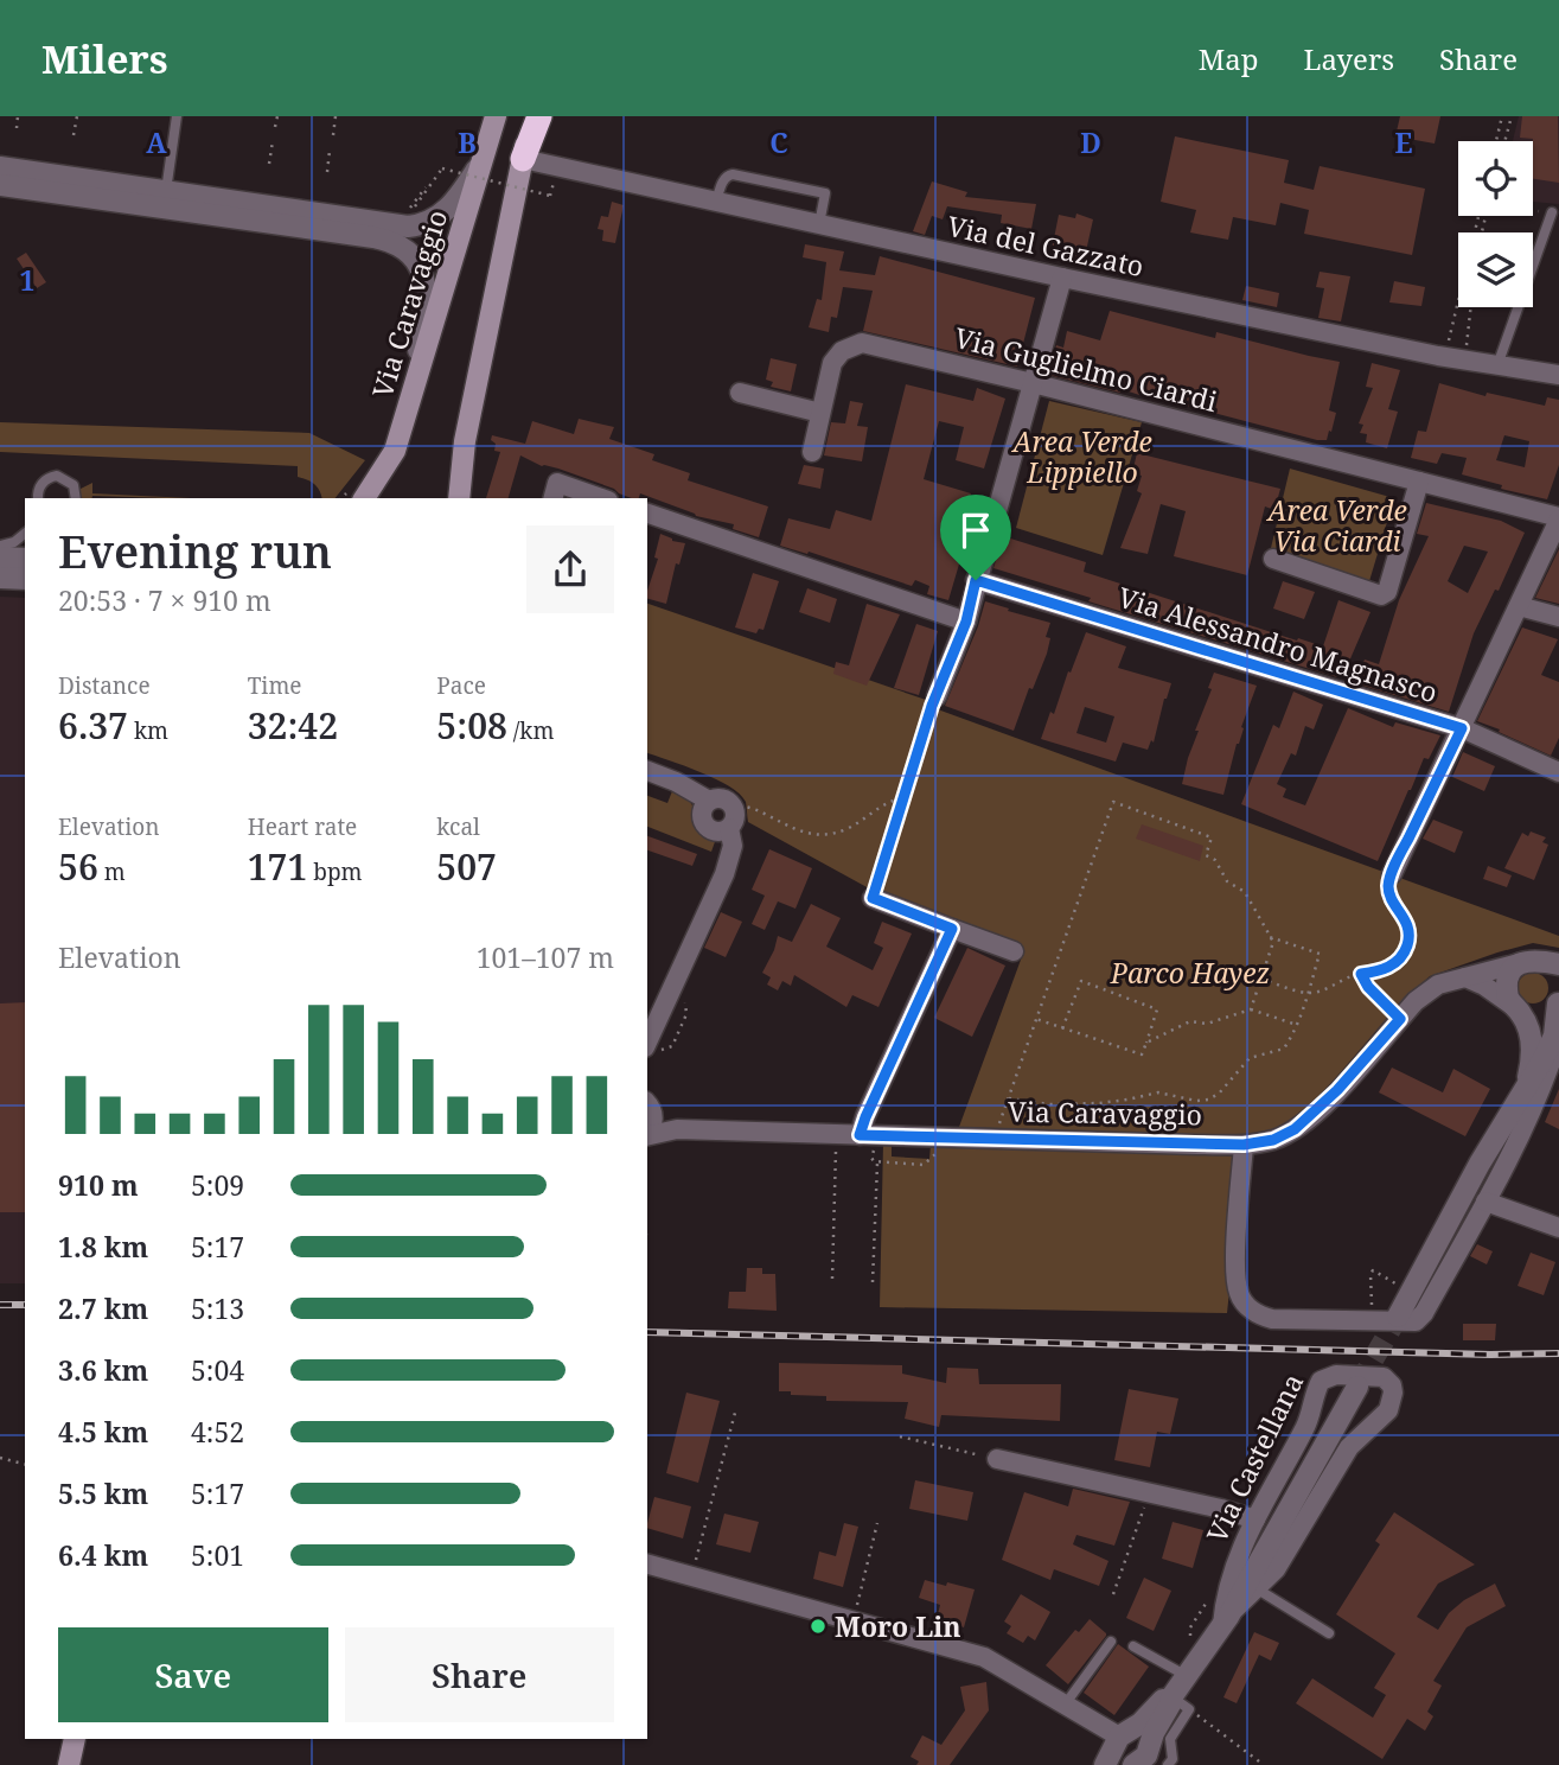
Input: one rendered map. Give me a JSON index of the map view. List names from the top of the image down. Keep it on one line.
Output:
{"streets":{"main road":["Via Caravaggio"],"street":["Via del Gazzato","Via Guglielmo Ciardi","Via Alessandro Magnasco","Via Castellana"]},"parks":["Area Verde Lippiello","Area Verde Via Ciardi","Parco Hayez"],"places":["Moro Lin"],"page":{"header":"Milers","nav":["Map","Layers","Share"],"heading":["Evening run","20:53 · 7 × 910 m"],"stats":[["Distance","6.37 km"],["Time","32:42"],["Pace","5:08 /km"],["Elevation","56 m"],["Heart rate","171 bpm"],["kcal","507"]],"chart":["Elevation","101–107 m"],"list":[{"name":"910 m","note":"5:09"},{"name":"1.8 km","note":"5:17"},{"name":"2.7 km","note":"5:13"},{"name":"3.6 km","note":"5:04"},{"name":"4.5 km","note":"4:52"},{"name":"5.5 km","note":"5:17"},{"name":"6.4 km","note":"5:01"}],"buttons":["Save","Share"]},"grid":{"columns":["A","B","C","D","E"],"rows":["1"]}}
